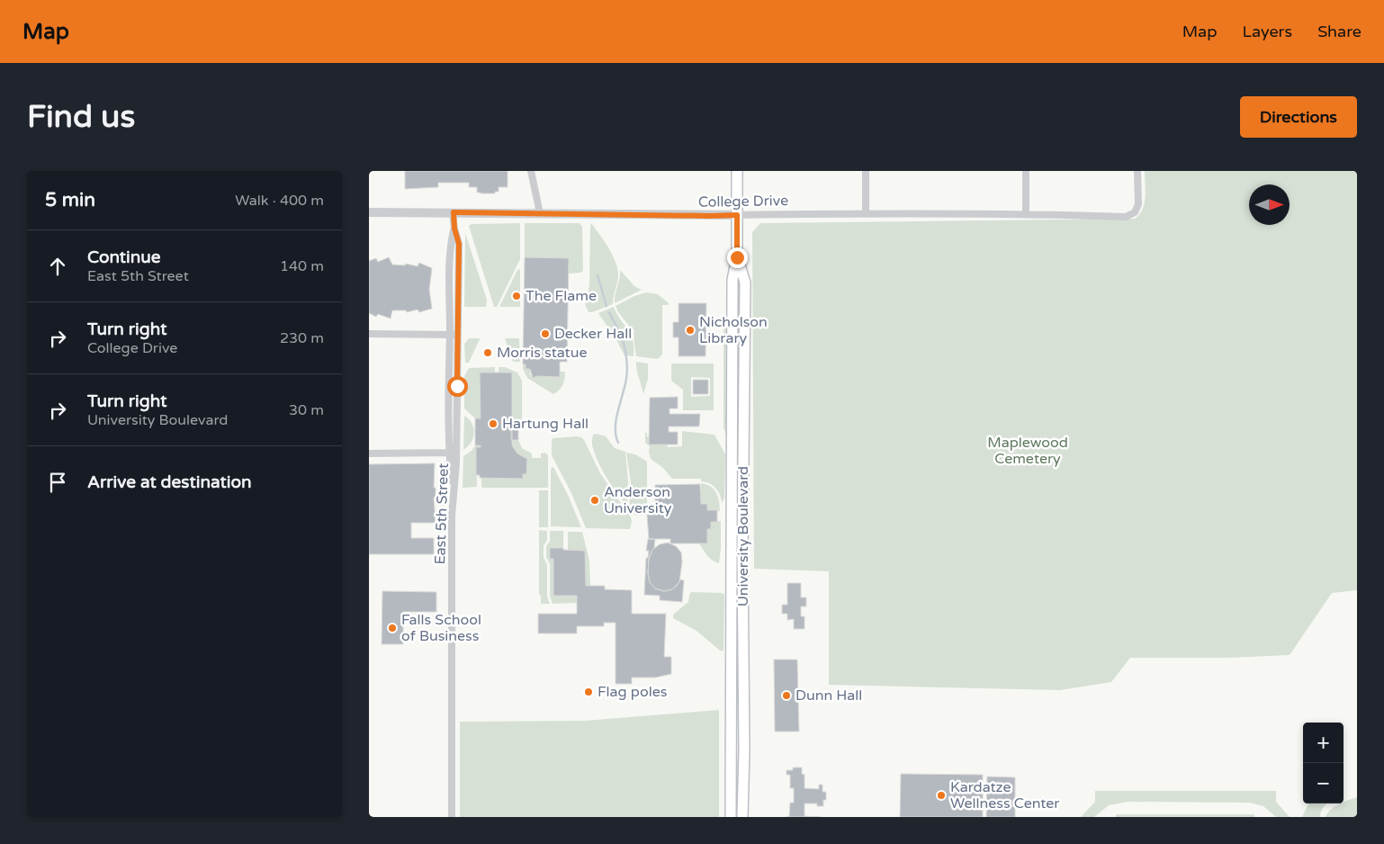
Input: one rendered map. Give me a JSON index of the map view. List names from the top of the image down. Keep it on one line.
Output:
{"streets":{"main road":["University Boulevard"],"street":["College Drive","East 5th Street"]},"crossings":[["College Drive","East 5th Street"],["College Drive","University Boulevard"]],"parks":["Maplewood Cemetery"],"places":["The Flame","Nicholson Library","Decker Hall","Morris statue","Hartung Hall","Anderson University","Falls School of Business","Flag poles","Dunn Hall","Kardatze Wellness Center"],"north":"right","page":{"header":"Map","nav":["Map","Layers","Share"],"buttons":"Directions","title":"Find us","heading":["5 min","Walk · 400 m"],"list":[["Continue","East 5th Street","140 m"],["Turn right","College Drive","230 m"],["Turn right","University Boulevard","30 m"],"Arrive at destination"],"map_buttons":["+","−"]}}
